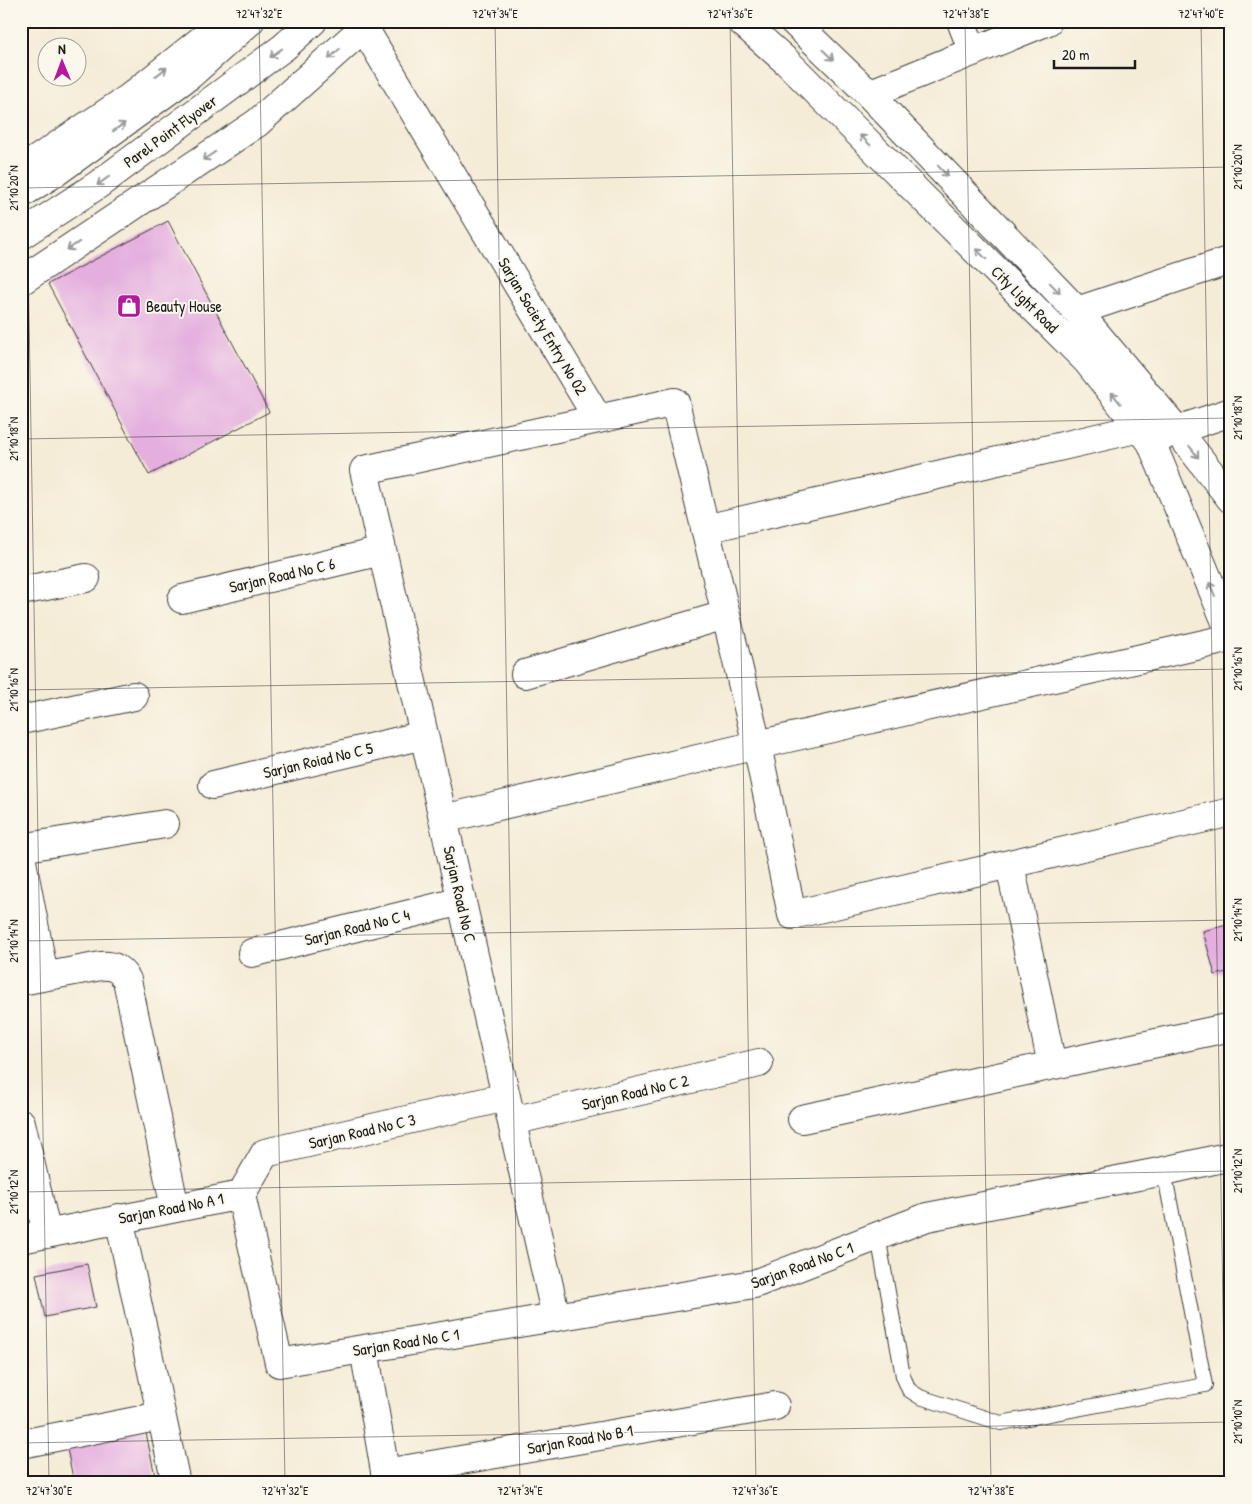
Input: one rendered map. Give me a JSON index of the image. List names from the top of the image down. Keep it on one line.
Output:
{"streets":{"street":["Parel Point Flyover","City Light Road","Sarjan Society Entry No 02","Sarjan Road No C 6","Sarjan Roiad No C 5","Sarjan Road No C","Sarjan Road No C 4","Sarjan Road No C 2","Sarjan Road No C 3","Sarjan Road No A 1","Sarjan Road No C 1","Sarjan Road No B 1"]},"crossings":[["Sarjan Society Entry No 02","Sarjan Road No C"],["Sarjan Road No C 6","Sarjan Road No C"],["Sarjan Roiad No C 5","Sarjan Road No C"],["Sarjan Road No C","Sarjan Road No C 4"],["Sarjan Road No C","Sarjan Road No C 2"],["Sarjan Road No C","Sarjan Road No C 3"],["Sarjan Road No C","Sarjan Road No C 1"],["Sarjan Road No C 2","Sarjan Road No C 3"],["Sarjan Road No C 3","Sarjan Road No A 1"],["Sarjan Road No A 1","Sarjan Road No C 1"]],"places":{"shop":["Beauty House"]},"scale_bar":"20 m","north":"top","coordinates":["72°47'32\"E","72°47'34\"E","72°47'36\"E","72°47'38\"E","72°47'40\"E","21°10'20\"N","21°10'18\"N","21°10'16\"N","21°10'14\"N","21°10'12\"N","21°10'10\"N","72°47'30\"E"]}
